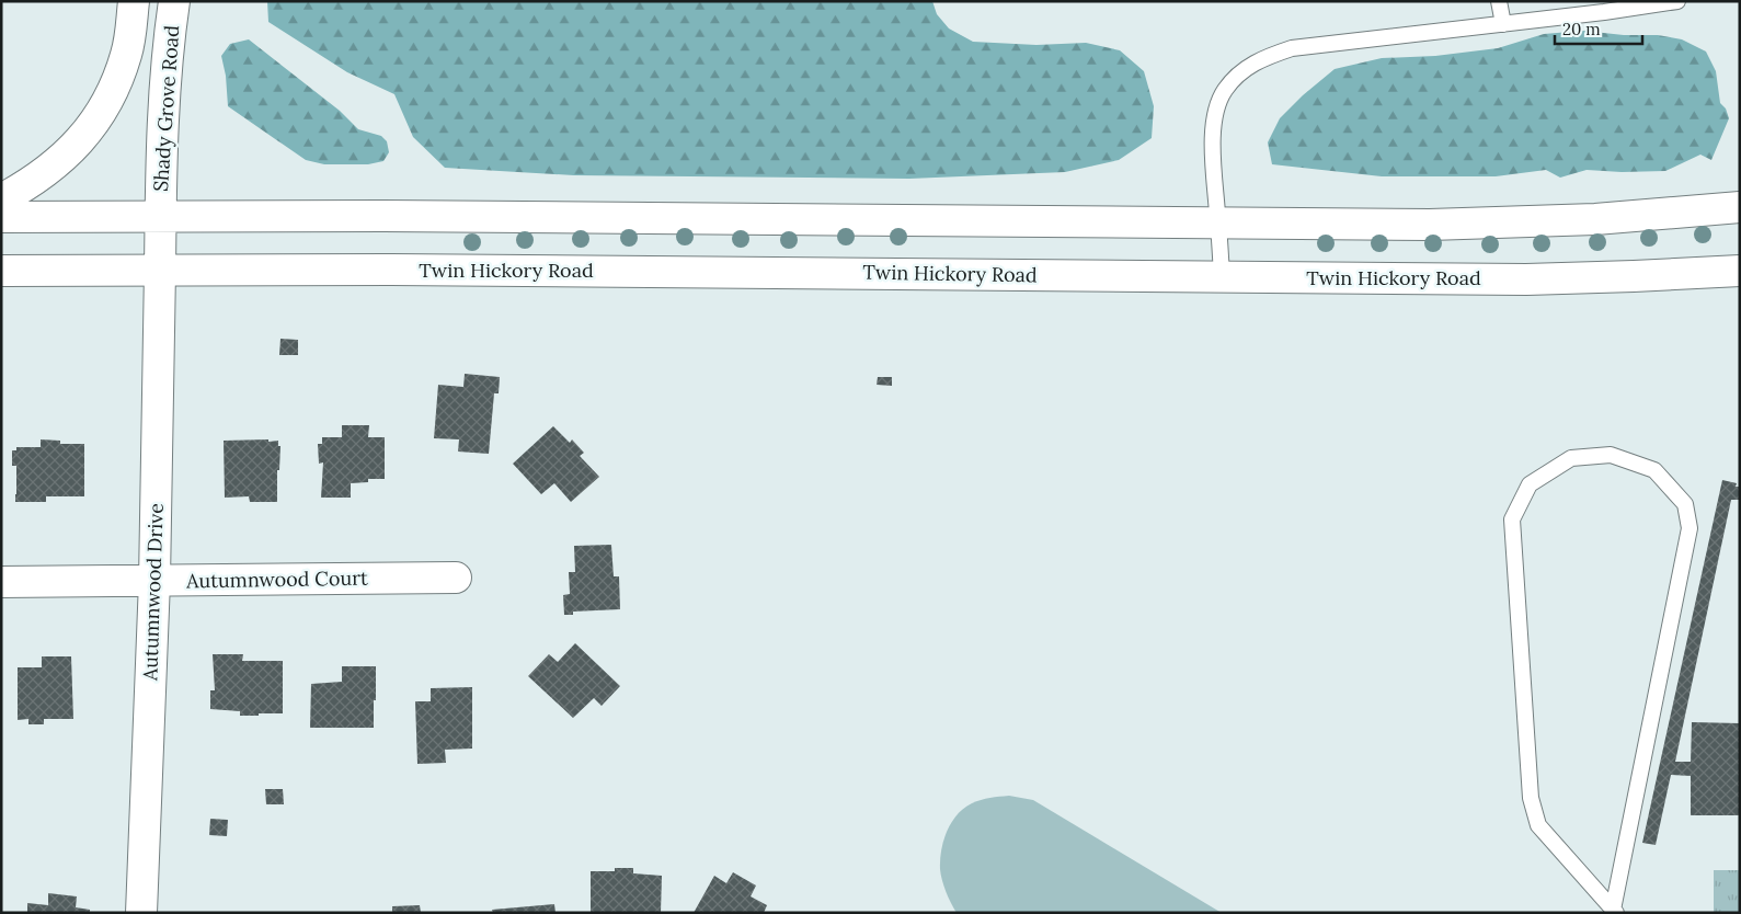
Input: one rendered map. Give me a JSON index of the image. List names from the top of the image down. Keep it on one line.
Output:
{"streets":{"main road":["Shady Grove Road","Twin Hickory Road","Autumnwood Court","Autumnwood Drive"]},"crossings":[["Shady Grove Road","Twin Hickory Road"],["Shady Grove Road","Autumnwood Drive"],["Twin Hickory Road","Autumnwood Drive"],["Autumnwood Court","Autumnwood Drive"]],"scale_bar":"20 m"}
